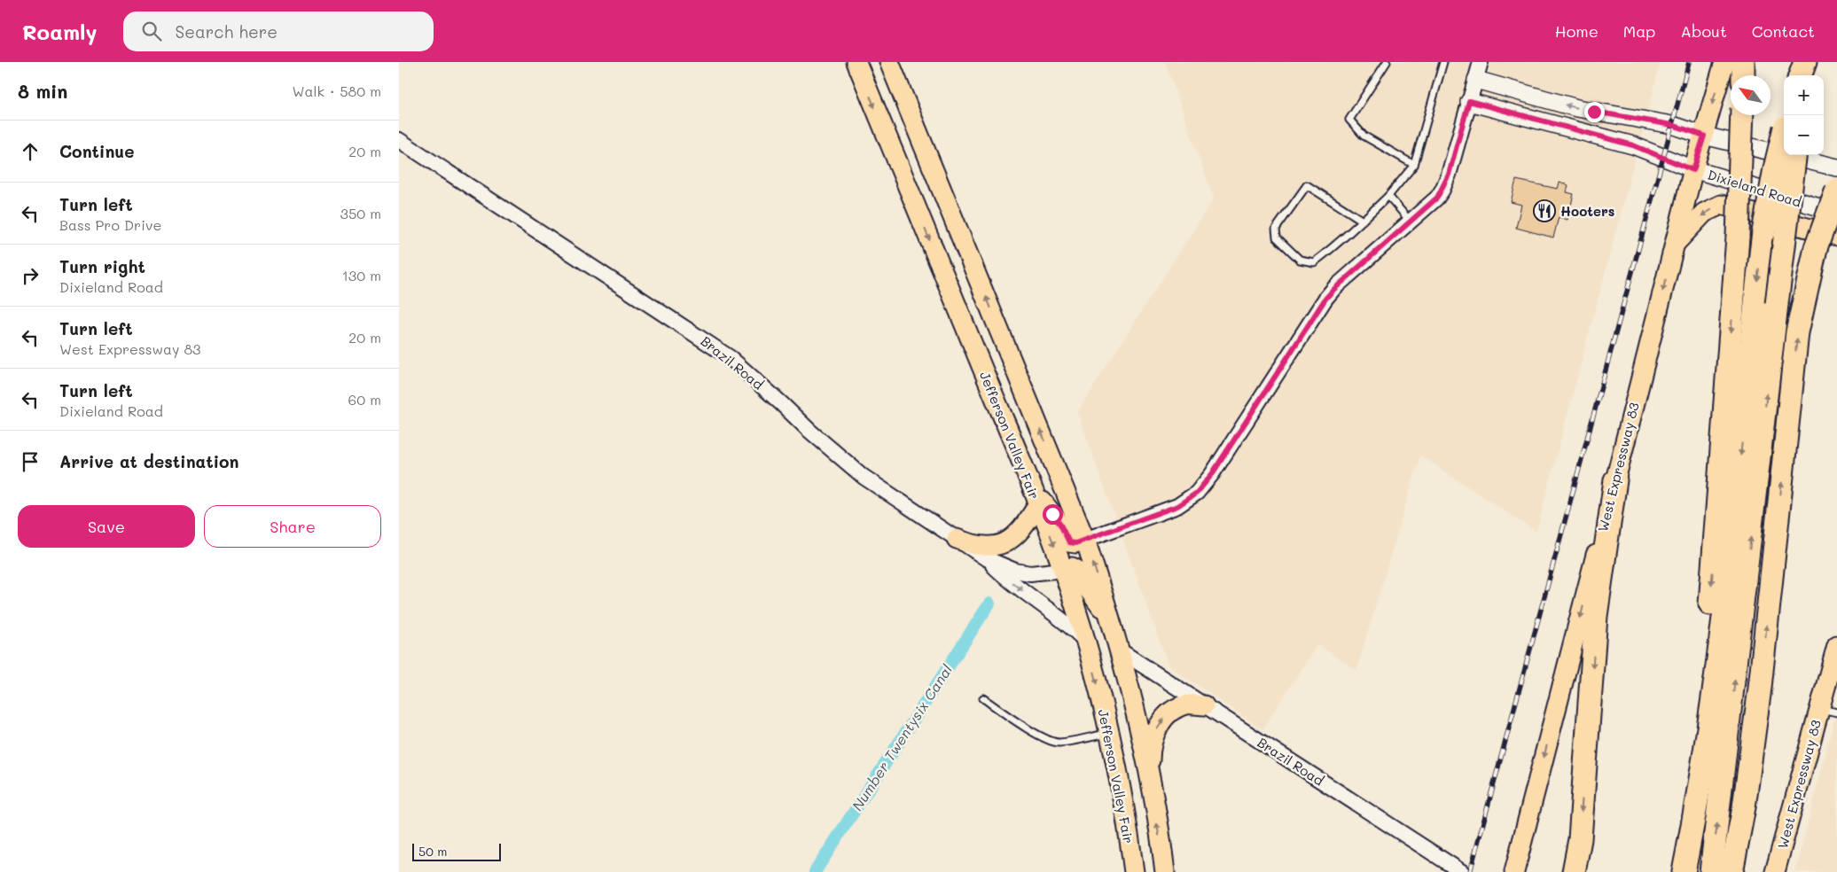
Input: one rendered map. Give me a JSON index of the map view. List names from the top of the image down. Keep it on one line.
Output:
{"streets":{"main road":["Dixieland Road","Jefferson Valley Fair","West Expressway 83"],"street":["Brazil Road"]},"crossings":[["Dixieland Road","West Expressway 83"],["Brazil Road","Jefferson Valley Fair"]],"one_way":["West Expressway 83"],"water":["Number Twentysix Canal"],"places":{"restaurant":["Hooters"]},"scale_bar":"50 m","north":"top left","page":{"header":"Roamly","search":"Search here","nav":["Home","Map","About","Contact"],"heading":["8 min","Walk · 580 m"],"map_buttons":["+","−"],"list":[["Continue","20 m"],["Turn left","Bass Pro Drive","350 m"],["Turn right","Dixieland Road","130 m"],["Turn left","West Expressway 83","20 m"],["Turn left","Dixieland Road","60 m"],"Arrive at destination"],"buttons":["Save","Share"],"scale":"50 m"}}
